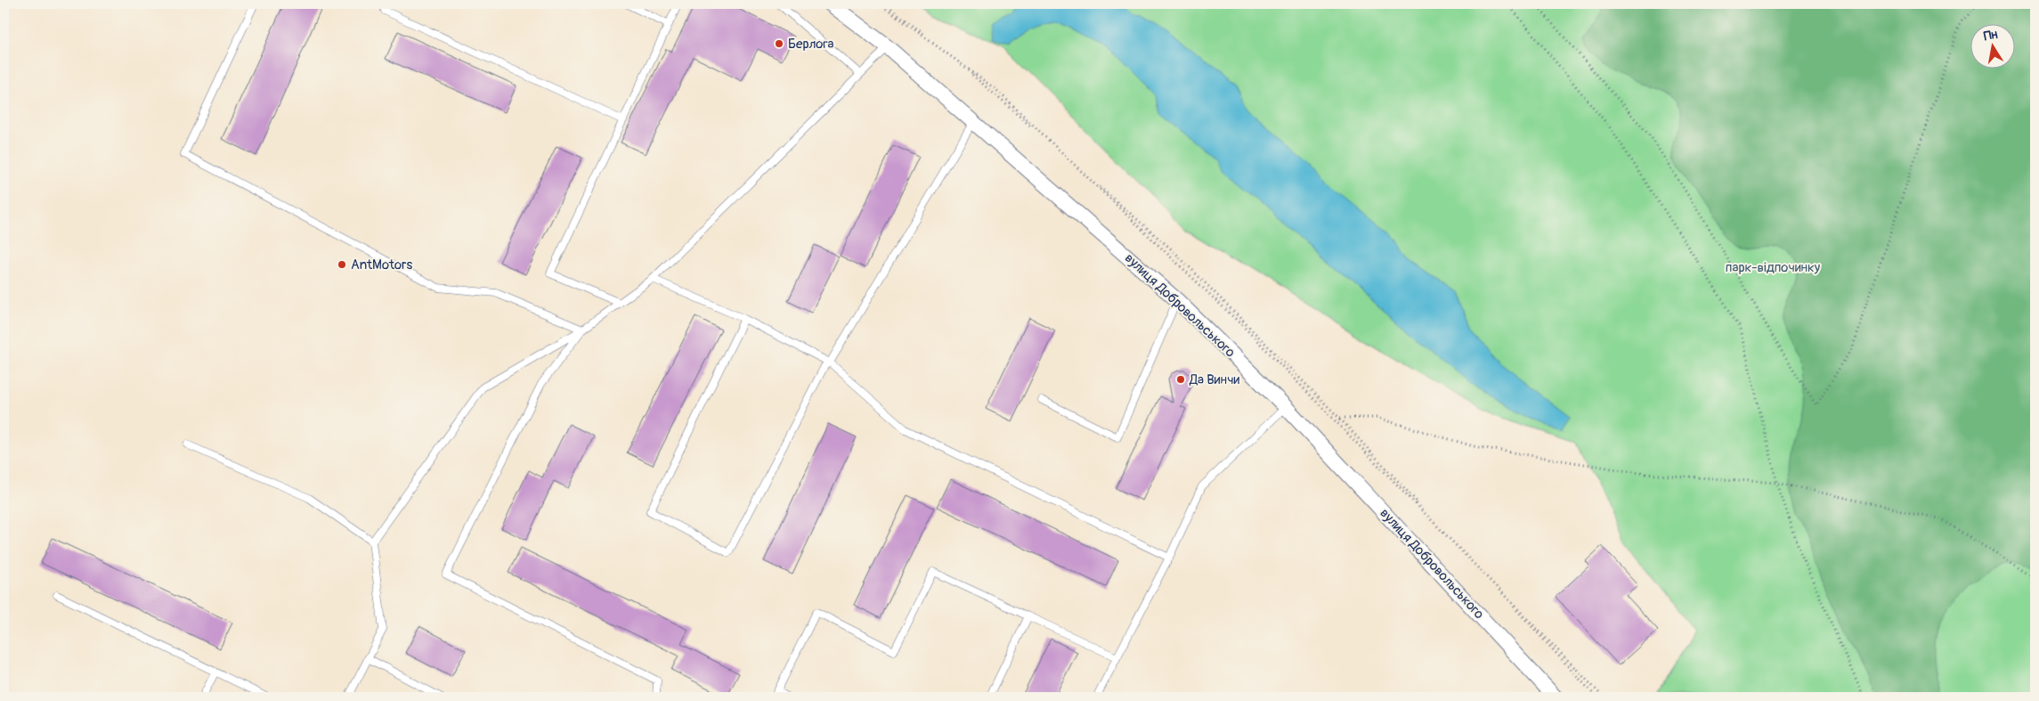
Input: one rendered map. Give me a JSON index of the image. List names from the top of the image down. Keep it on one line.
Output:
{"streets":{"street":["вулиця Добровольського"]},"parks":["парк-відпочинку"],"places":["Берлога","AntMotors","Да Винчи"],"north":"top"}
